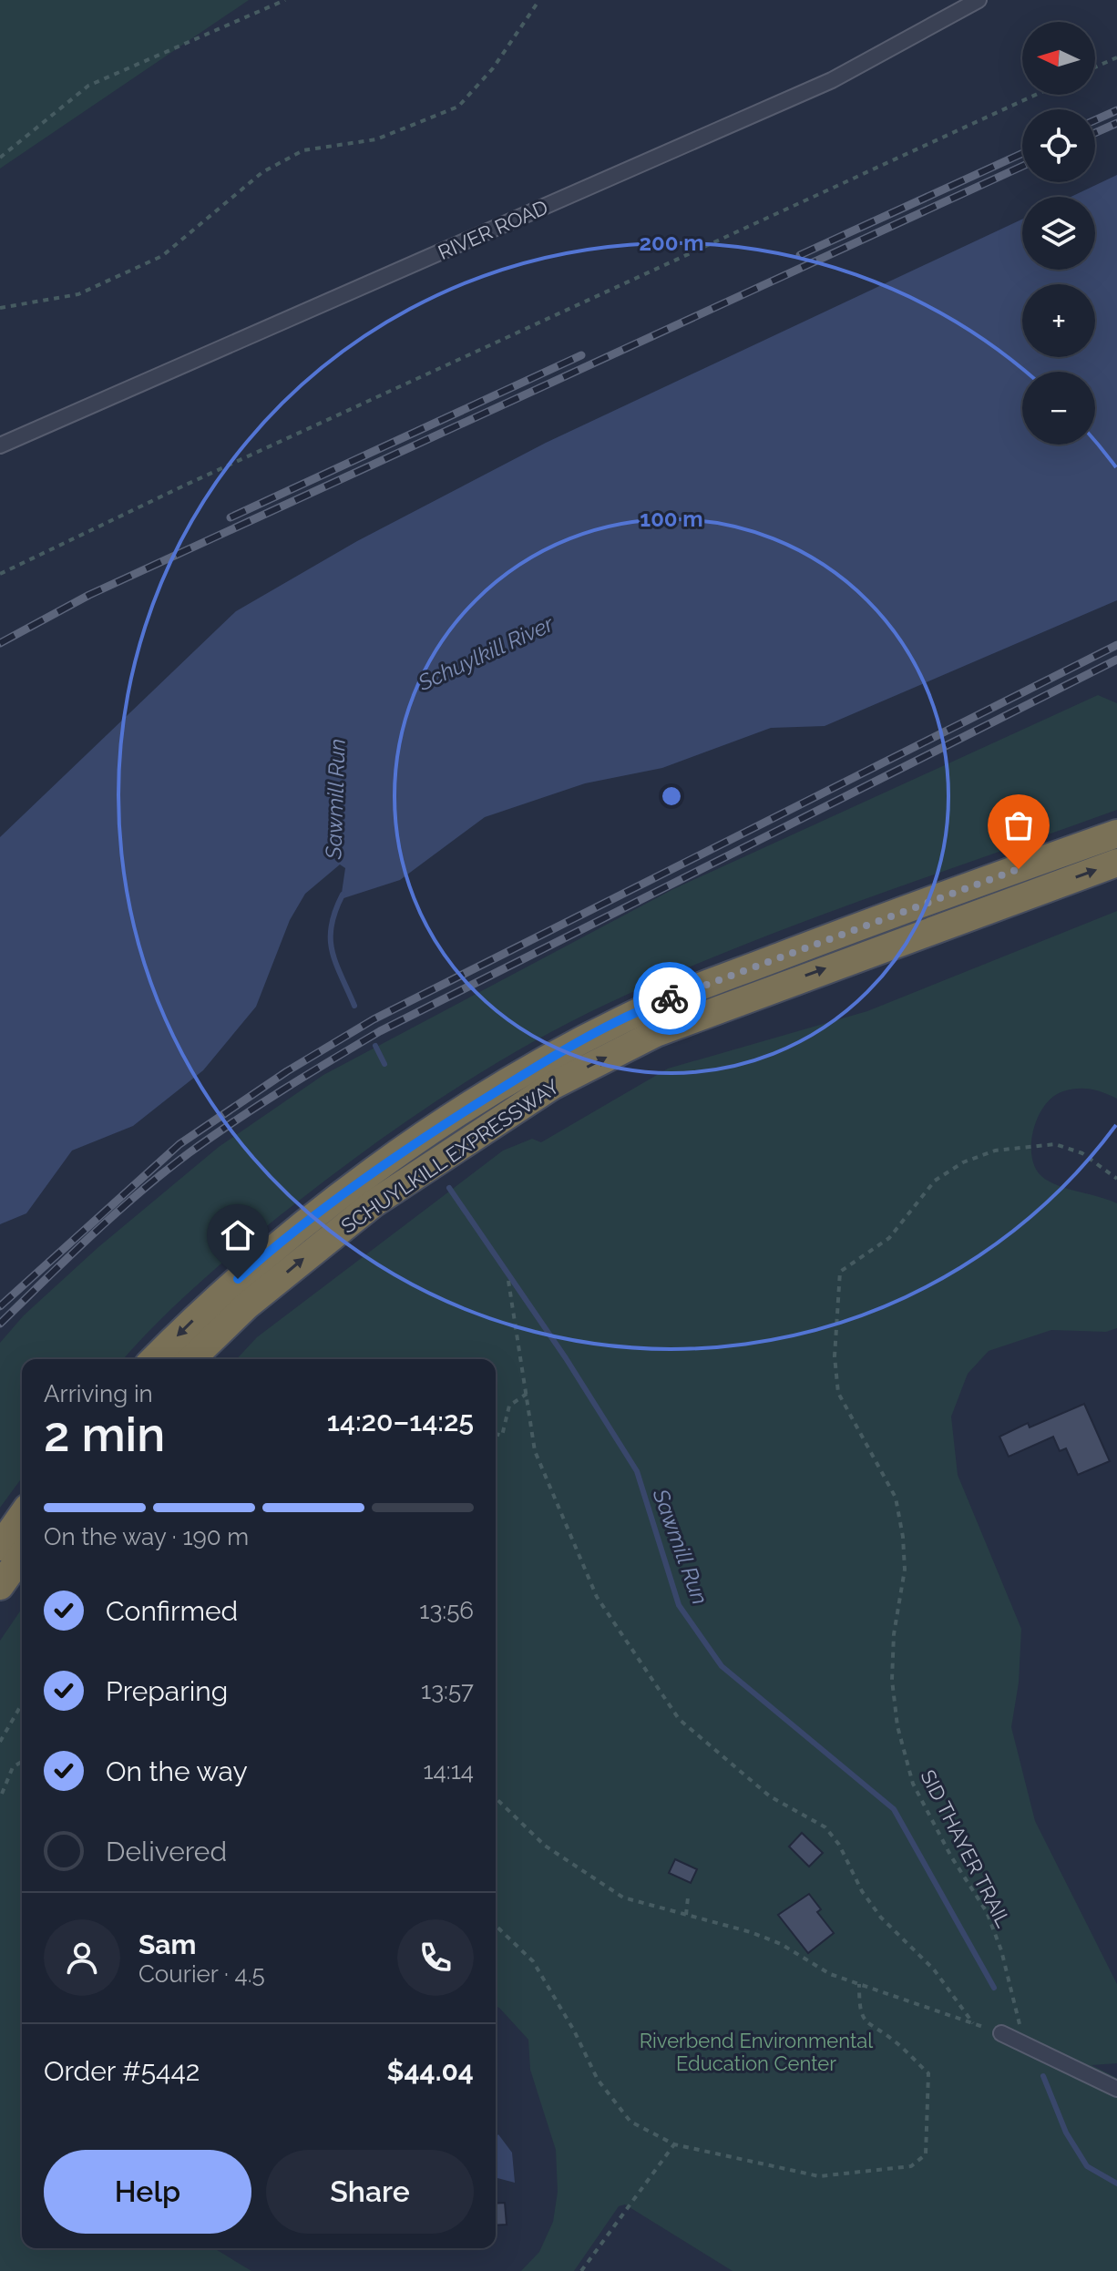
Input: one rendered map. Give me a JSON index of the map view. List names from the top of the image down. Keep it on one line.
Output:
{"streets":{"highway":["SCHUYLKILL EXPRESSWAY"],"street":["RIVER ROAD"],"path":["SID THAYER TRAIL"]},"water":["Schuylkill River","Sawmill Run"],"parks":["Riverbend Environmental Education Center"],"north":"left","page":{"map_buttons":["+","−"],"heading":["2 min","Arriving in","14:20–14:25"],"panel":["Sam","Courier · 4.5","Order #5442","$44.04"],"bar":"On the way · 190 m","list":[["Confirmed","13:56"],["Preparing","13:57"],["On the way","14:14"],"Delivered"],"buttons":["Help","Share"]},"rings":["200 m","100 m"]}
